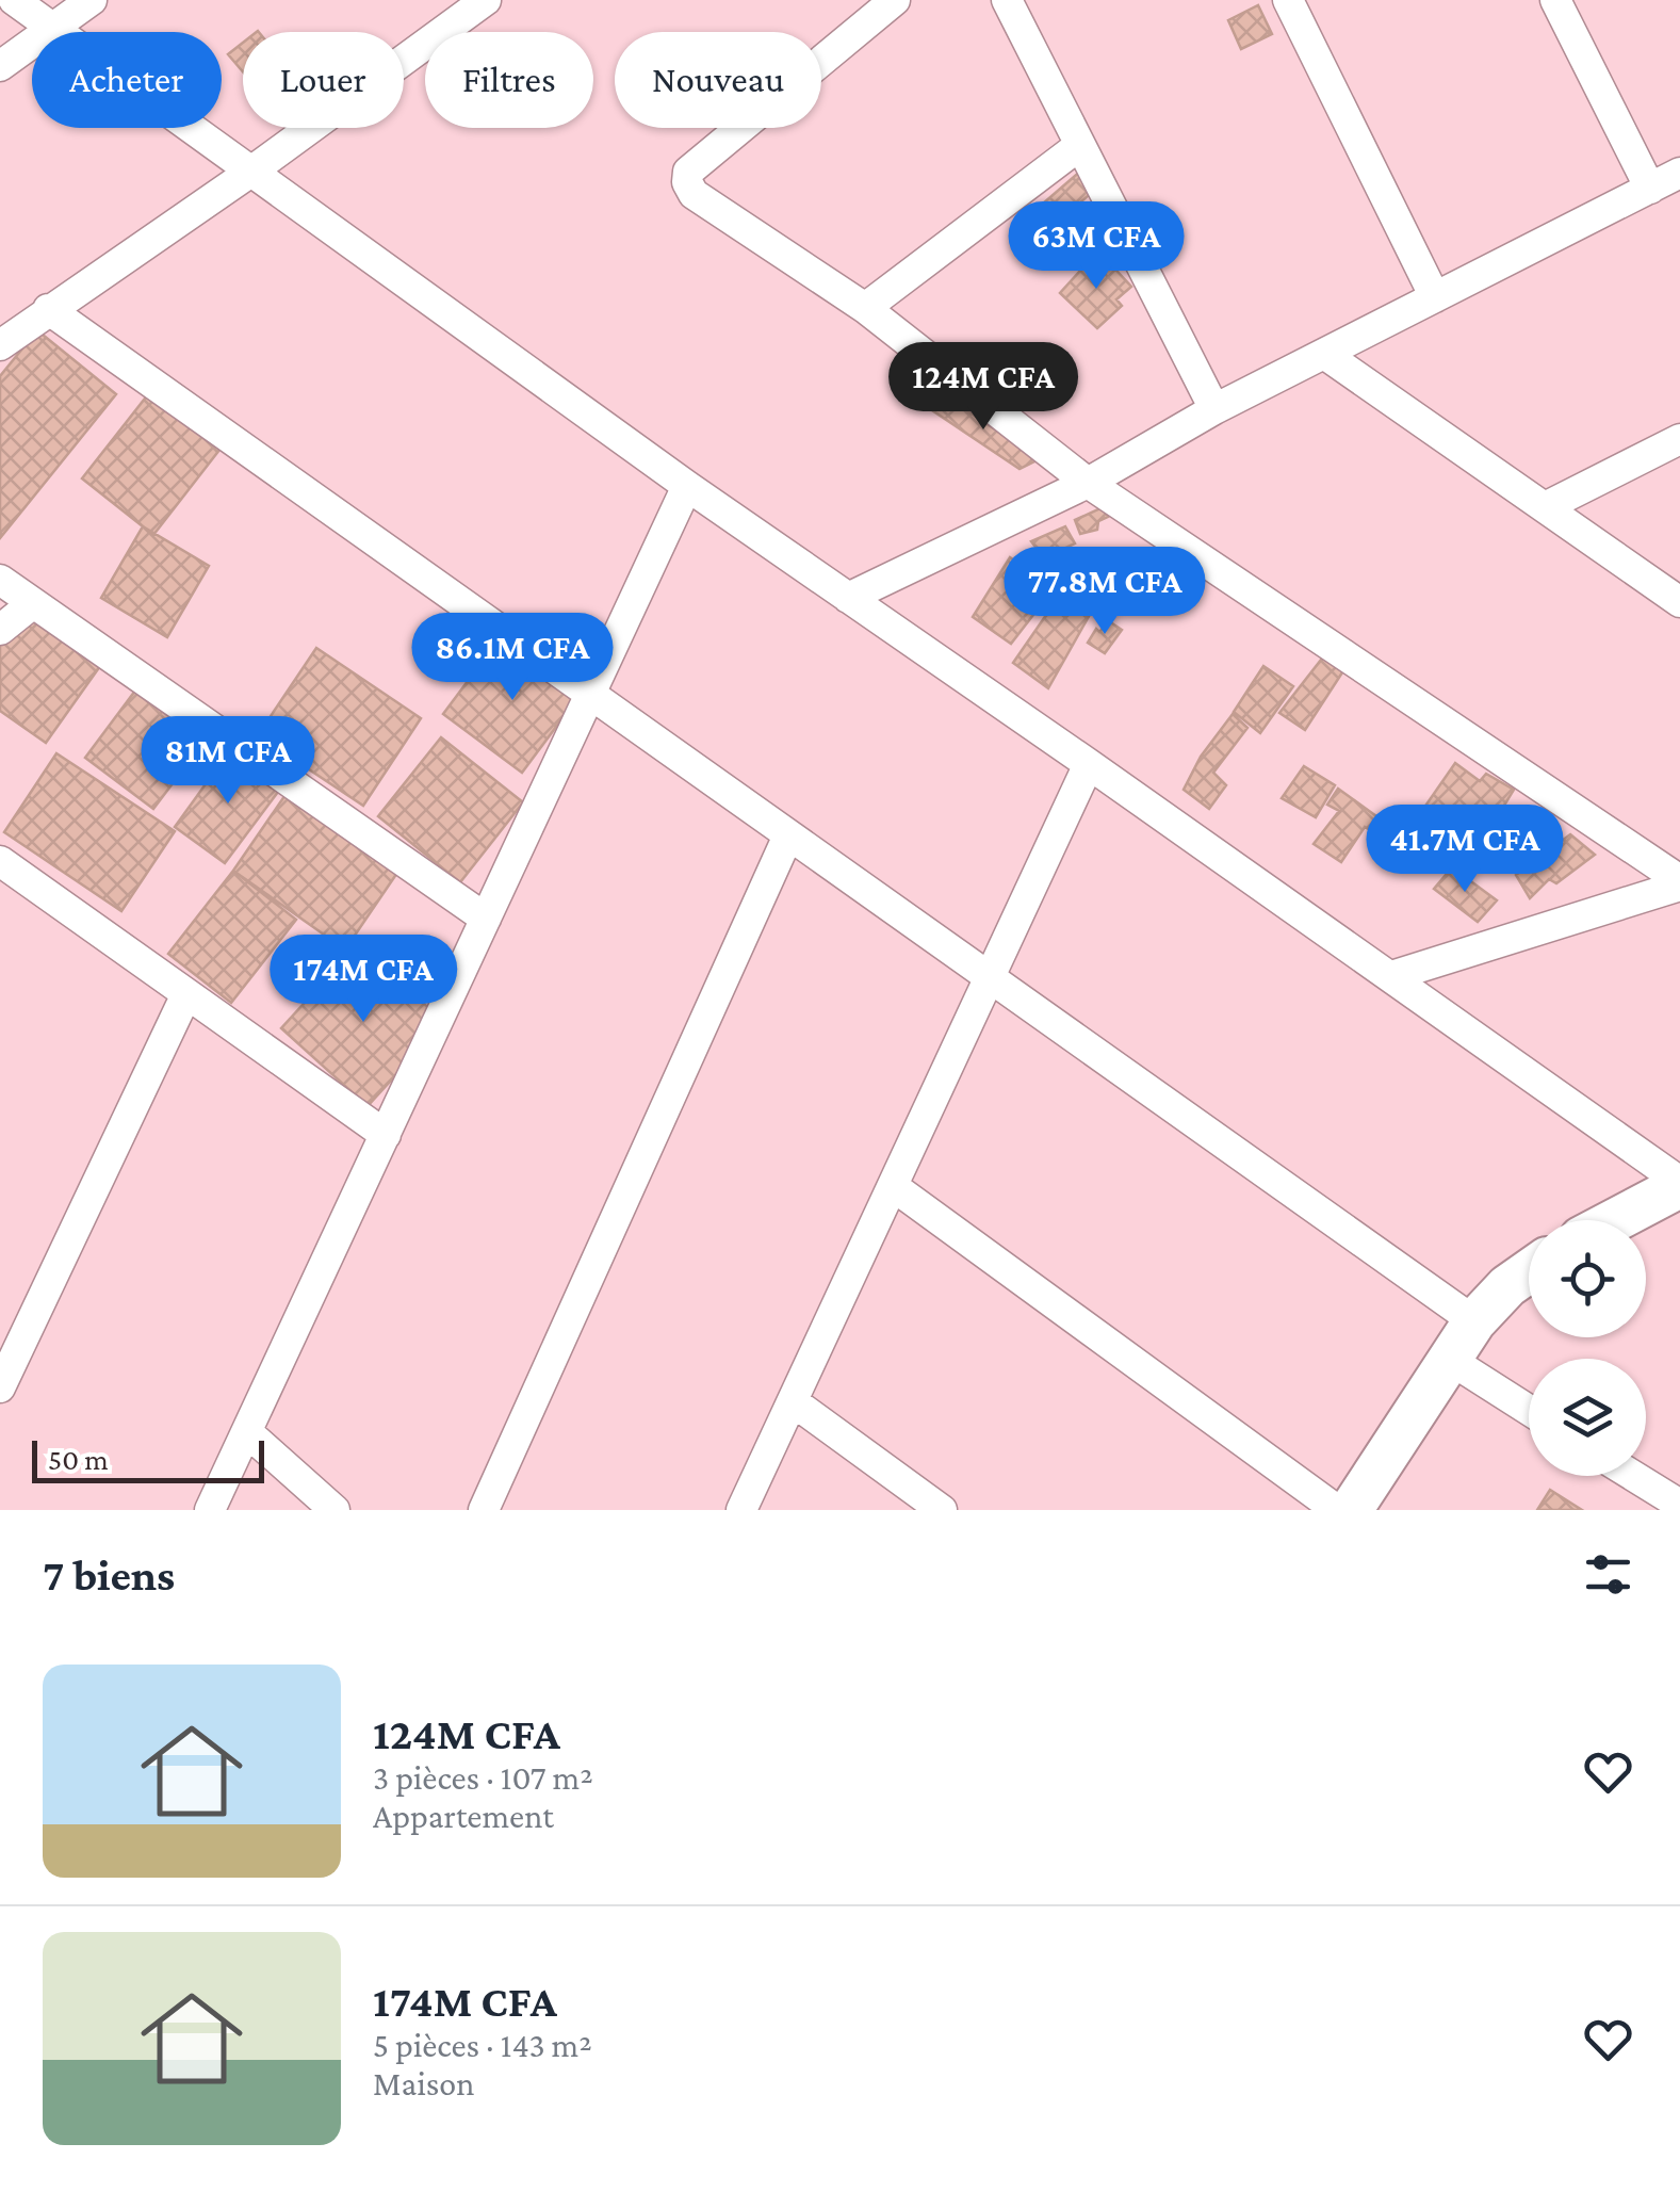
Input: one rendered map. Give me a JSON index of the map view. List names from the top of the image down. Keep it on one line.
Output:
{"scale_bar":"50 m","page":{"chip":["Acheter","Louer","Filtres","Nouveau"],"price":["63M CFA","124M CFA","77.8M CFA","86.1M CFA","81M CFA","41.7M CFA","174M CFA"],"scale":"50 m","heading":"7 biens","list":[{"name":"124M CFA","note":"3 pièces · 107 m² · Appartement"},{"name":"174M CFA","note":"5 pièces · 143 m² · Maison"}]}}
